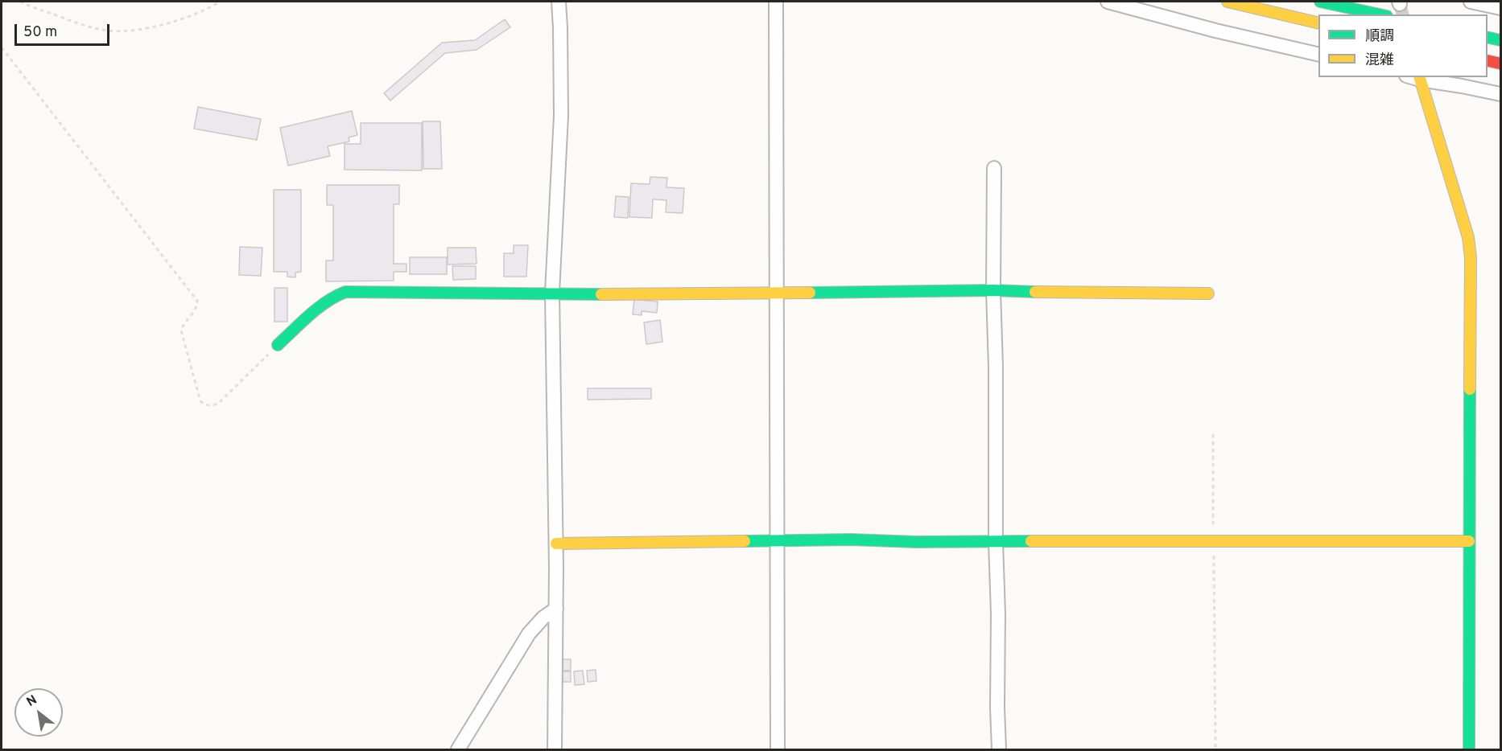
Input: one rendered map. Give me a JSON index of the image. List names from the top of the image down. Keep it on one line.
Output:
{"legend":["順調","混雑"],"scale_bar":"50 m","north":"top left"}
